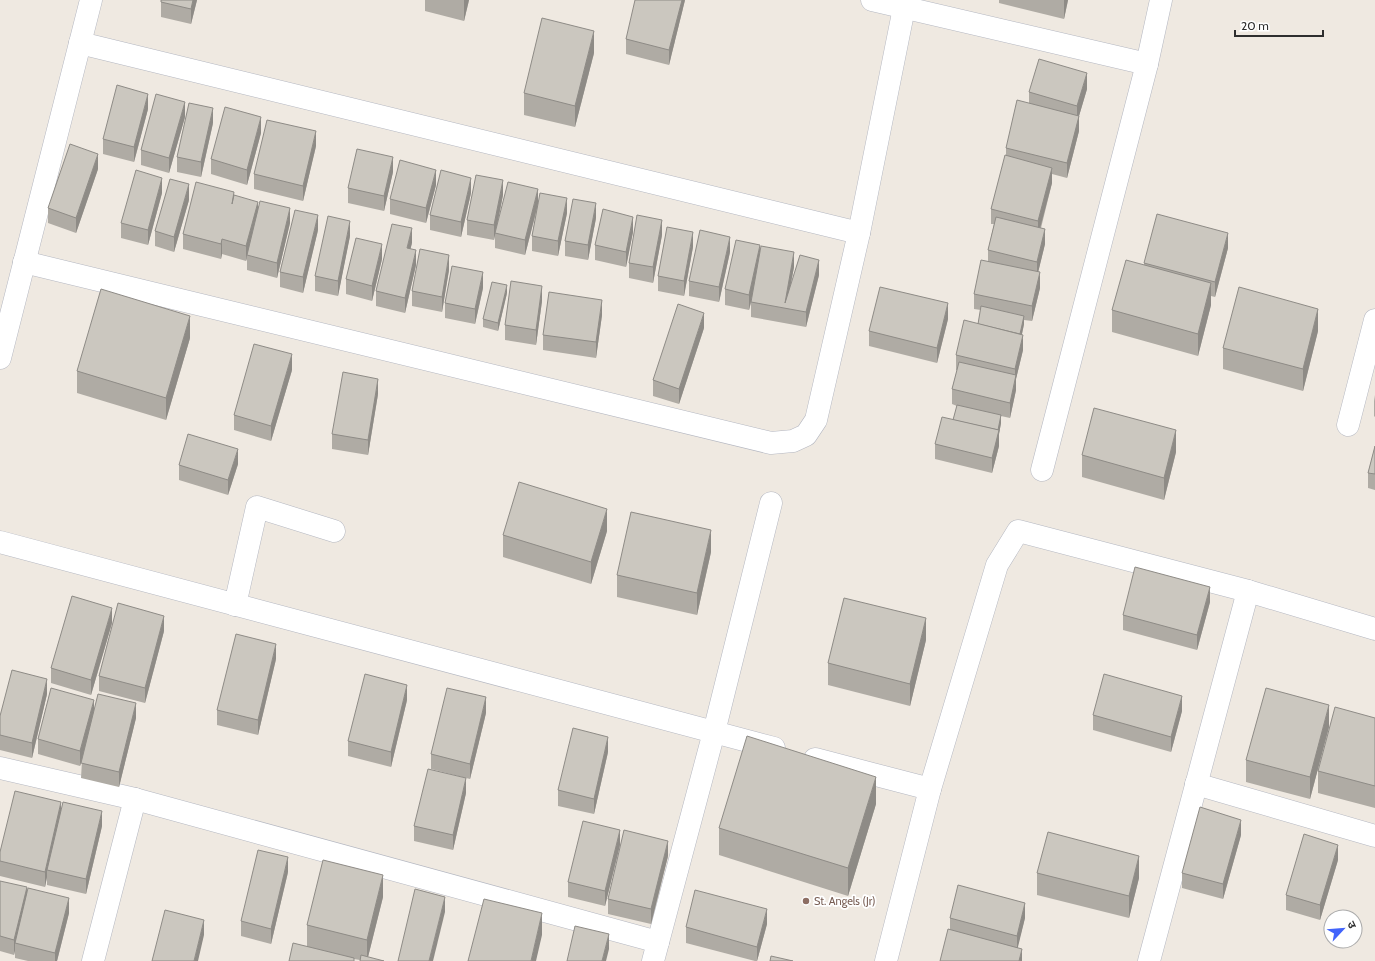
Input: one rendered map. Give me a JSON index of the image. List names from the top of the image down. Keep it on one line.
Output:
{"places":["St. Angels (Jr)"],"scale_bar":"20 m","north":"top right"}
